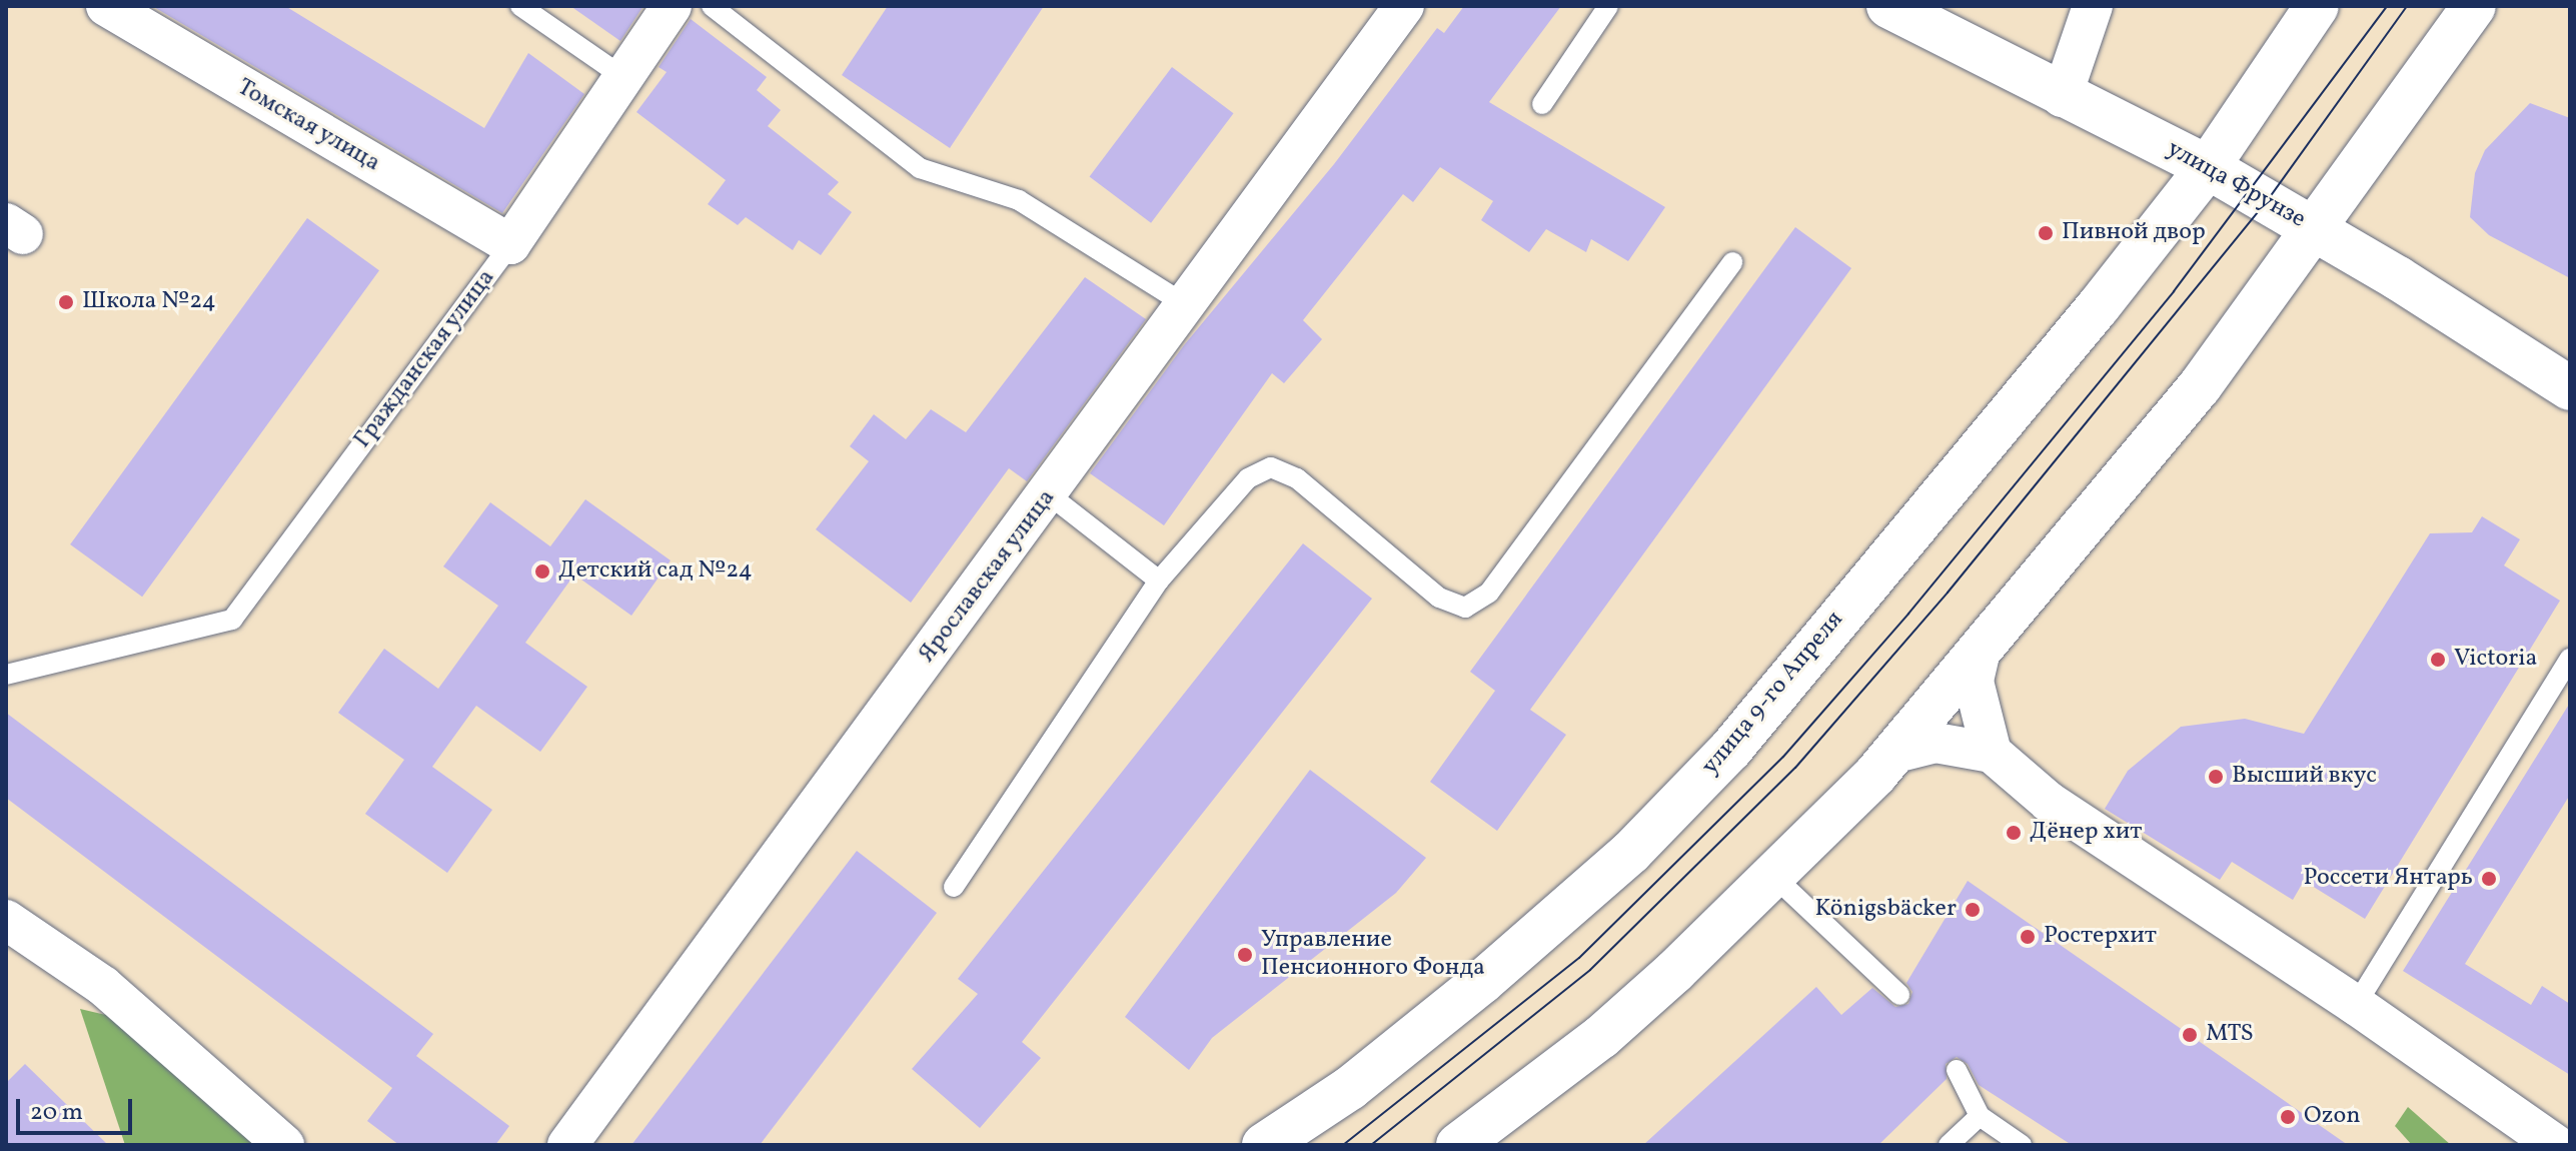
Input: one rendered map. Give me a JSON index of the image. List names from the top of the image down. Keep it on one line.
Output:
{"streets":{"main road":["улица Фрунзе","улица 9-го Апреля"],"street":["Томская улица","Гражданская улица","Ярославская улица"]},"crossings":[["Томская улица","Гражданская улица"],["улица Фрунзе","улица 9-го Апреля"]],"places":["Пивной двор","Школа №24","Детский сад №24","Victoria","Высший вкус","Дёнер хит","Россети Янтарь","Königsbäcker","Ростерхит","Управление Пенсионного Фонда","MTS","Ozon"],"scale_bar":"20 m"}
